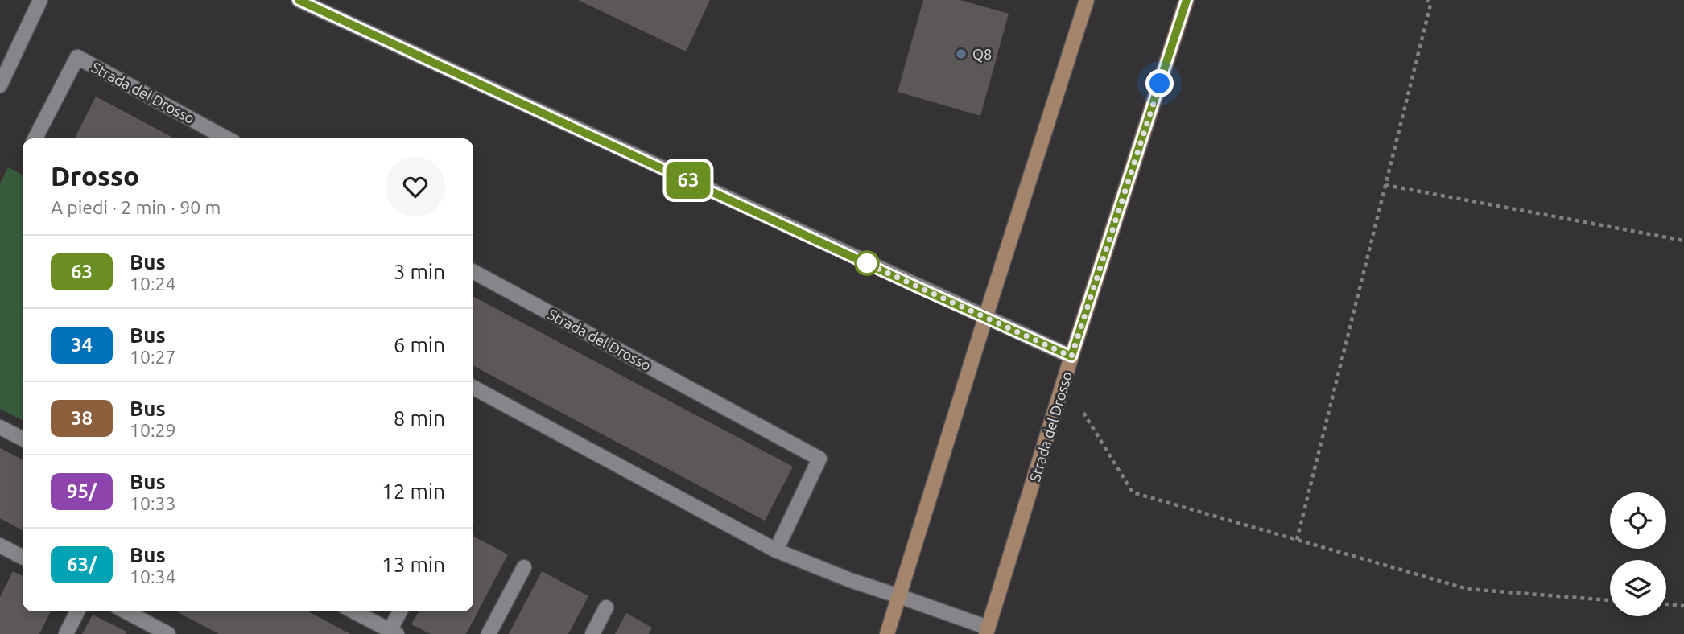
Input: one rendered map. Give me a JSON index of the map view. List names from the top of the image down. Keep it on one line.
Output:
{"streets":{"street":["Strada del Drosso"]},"places":["Q8"],"lines":["bus line 63"],"page":{"on_map":"63","heading":["Drosso","A piedi · 2 min · 90 m"],"list":[{"mark":"63","name":"Bus","note":"10:24","value":"3 min"},{"mark":"34","name":"Bus","note":"10:27","value":"6 min"},{"mark":"38","name":"Bus","note":"10:29","value":"8 min"},{"mark":"95/","name":"Bus","note":"10:33","value":"12 min"},{"mark":"63/","name":"Bus","note":"10:34","value":"13 min"}]}}
